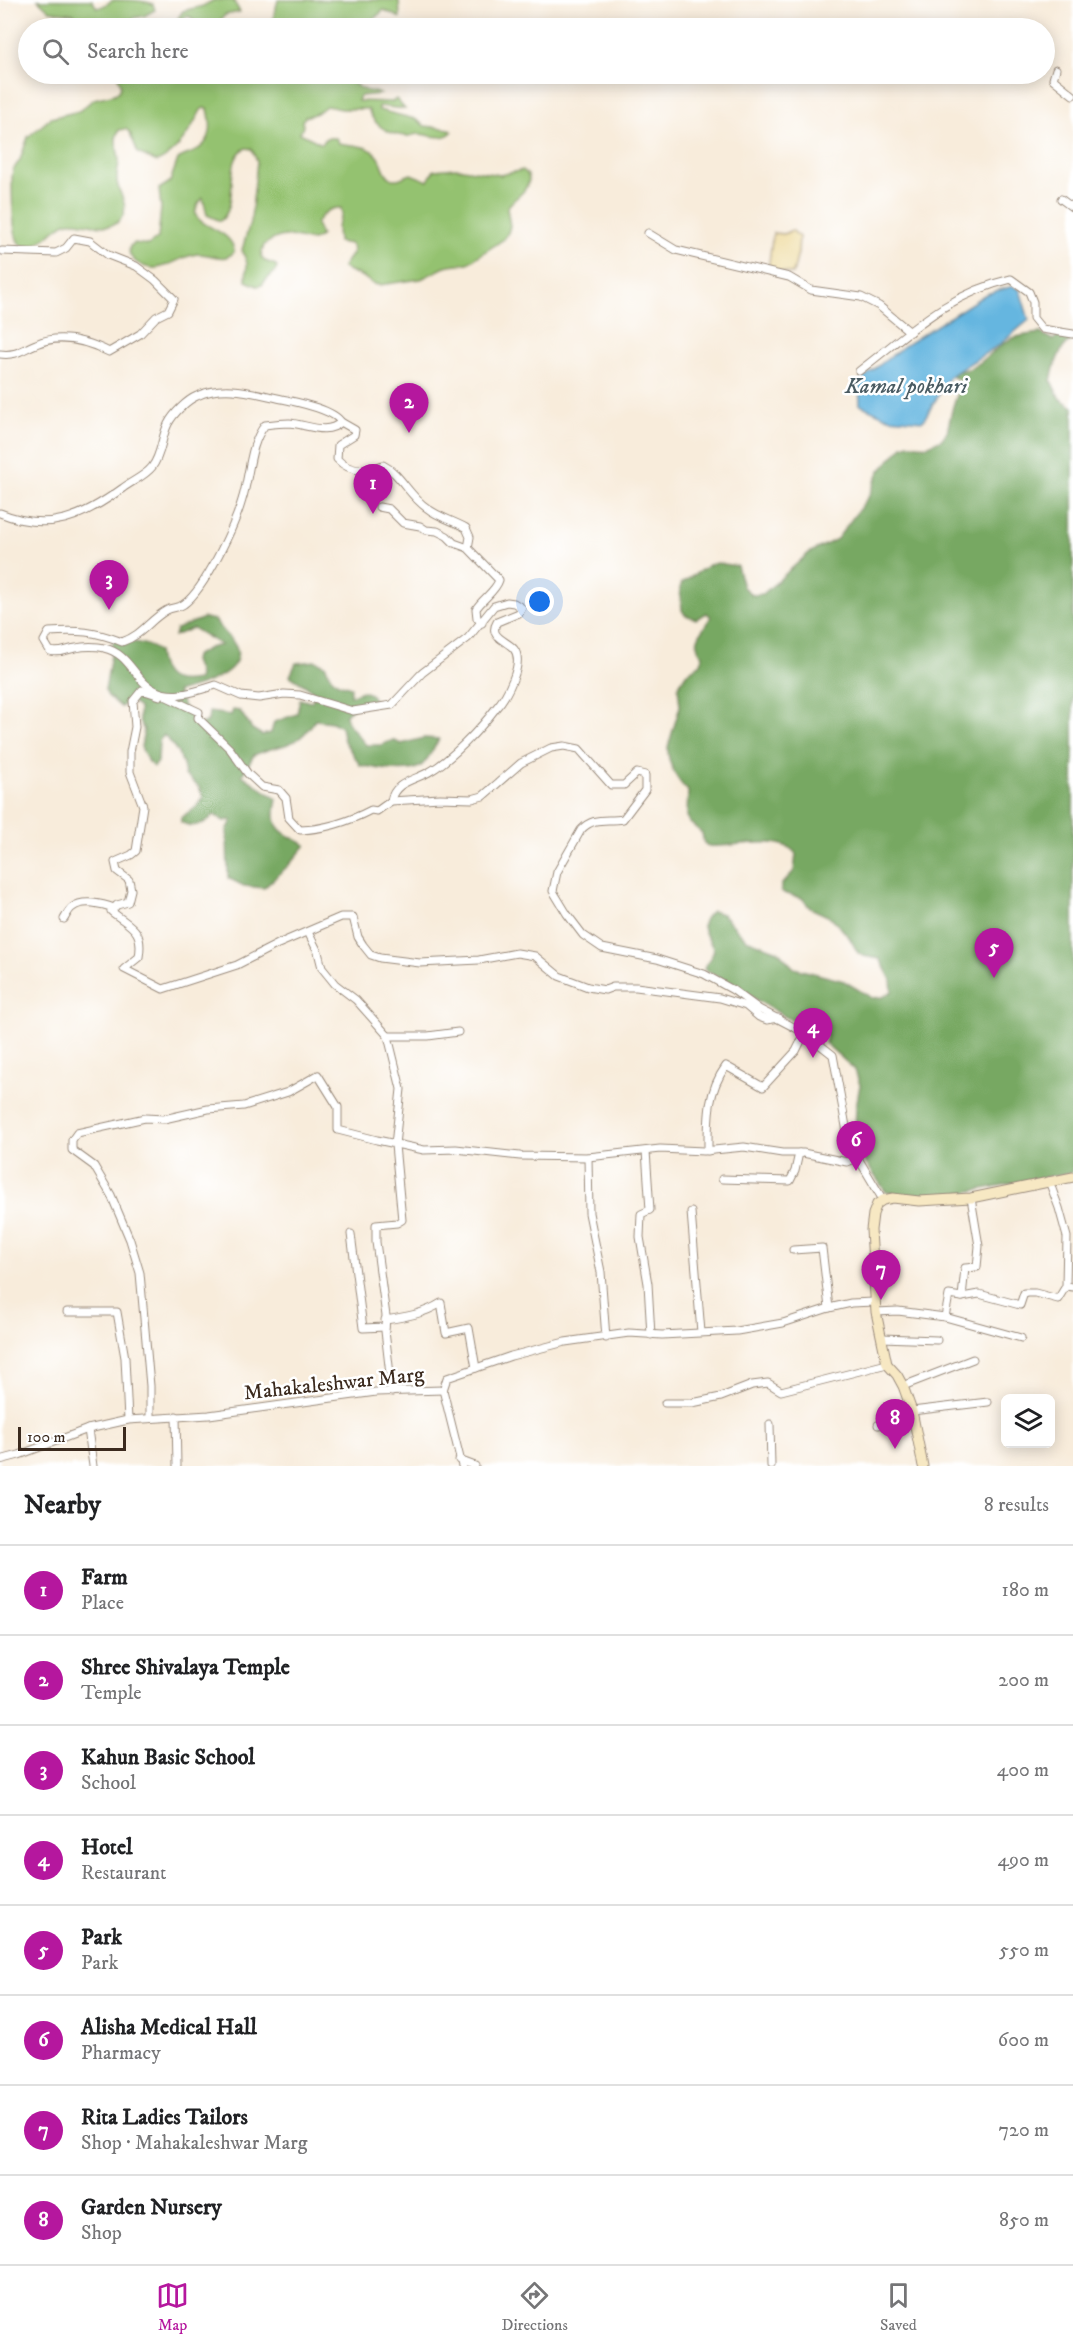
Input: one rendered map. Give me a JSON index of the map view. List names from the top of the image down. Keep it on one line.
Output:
{"streets":{"street":["Mahakaleshwar Marg"]},"water":["Kamal pokhari"],"scale_bar":"100 m","page":{"search":"Search here","pins":["2","1","3","5","4","6","7","8"],"scale":"100 m","heading":["Nearby","8 results"],"list":[{"mark":"1","name":"Farm","note":"Place","value":"180 m"},{"mark":"2","name":"Shree Shivalaya Temple","note":"Temple","value":"200 m"},{"mark":"3","name":"Kahun Basic School","note":"School","value":"400 m"},{"mark":"4","name":"Hotel","note":"Restaurant","value":"490 m"},{"mark":"5","name":"Park","note":"Park","value":"550 m"},{"mark":"6","name":"Alisha Medical Hall","note":"Pharmacy","value":"600 m"},{"mark":"7","name":"Rita Ladies Tailors","note":"Shop · Mahakaleshwar Marg","value":"720 m"},{"mark":"8","name":"Garden Nursery","note":"Shop","value":"850 m"}],"nav":["Map","Directions","Saved"]}}
